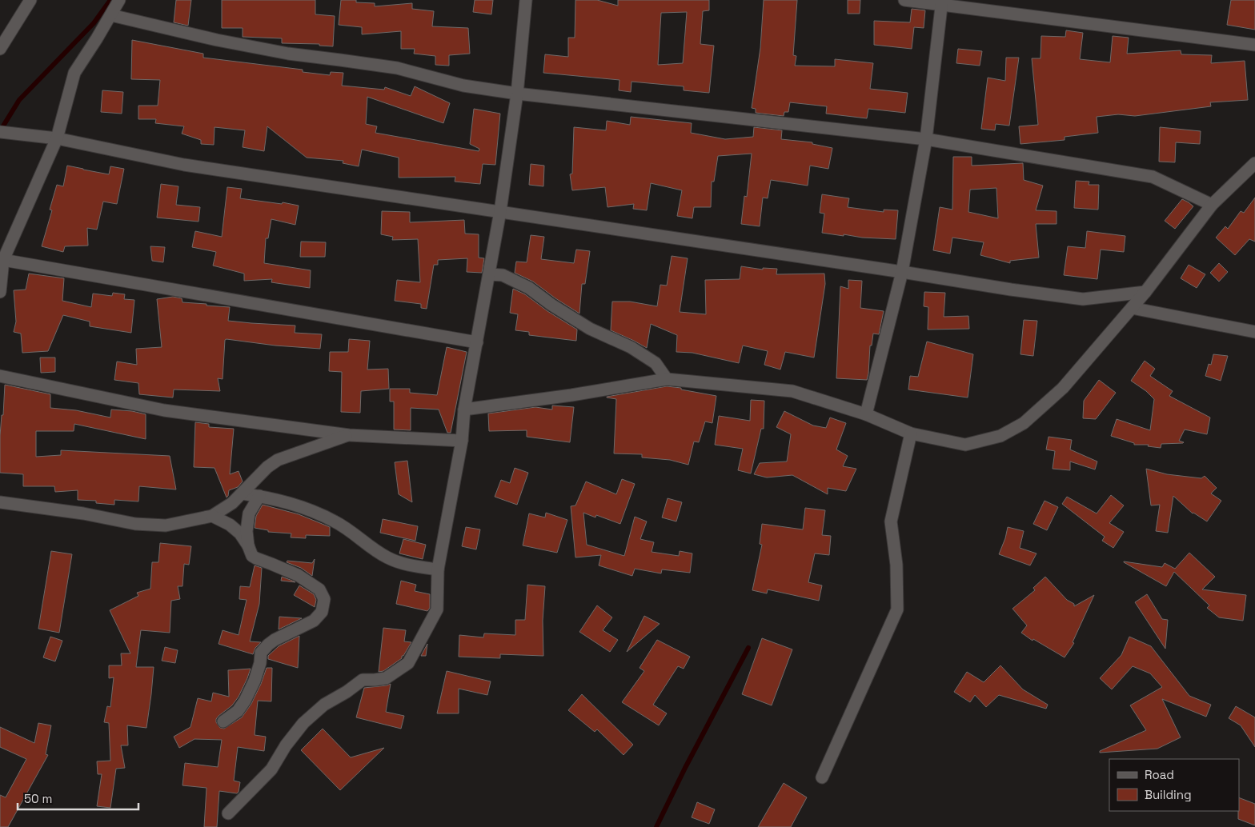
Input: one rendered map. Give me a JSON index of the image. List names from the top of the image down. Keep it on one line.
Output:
{"legend":["Road","Building"],"scale_bar":"50 m"}
